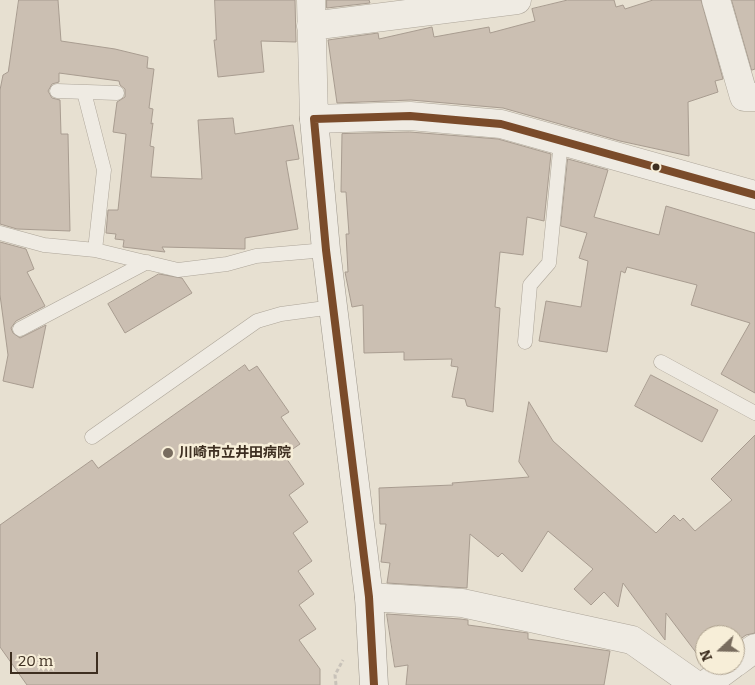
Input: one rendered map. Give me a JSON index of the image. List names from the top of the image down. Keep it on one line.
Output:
{"places":["川崎市立井田病院"],"scale_bar":"20 m","north":"left"}
